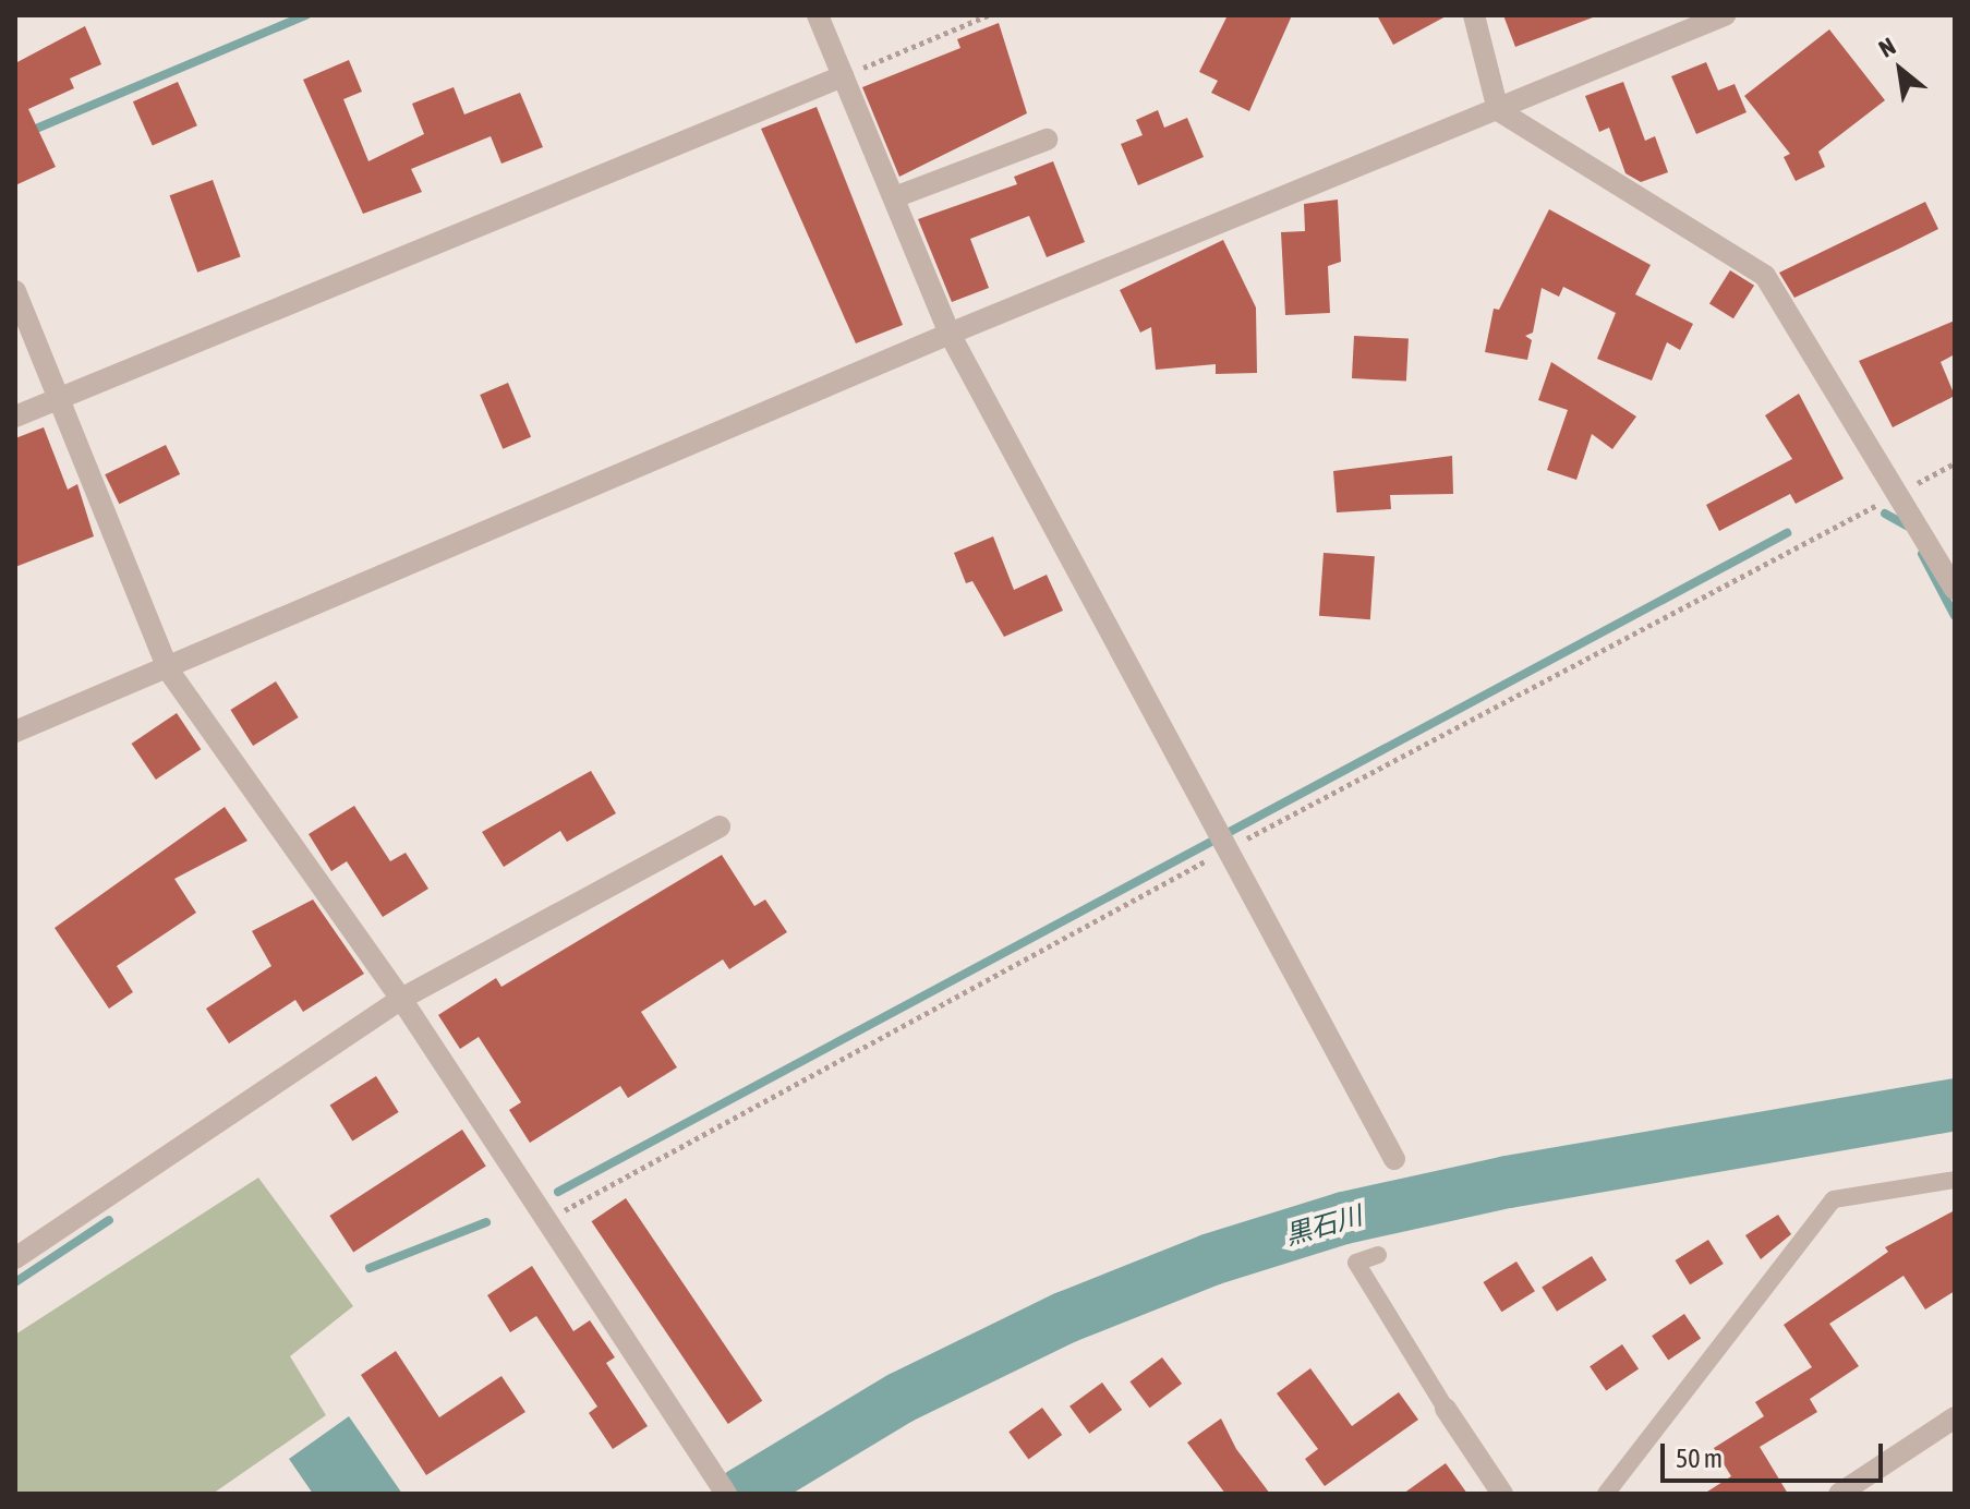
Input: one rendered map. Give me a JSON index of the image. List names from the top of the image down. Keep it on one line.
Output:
{"water":["黒石川"],"scale_bar":"50 m","north":"top left"}
